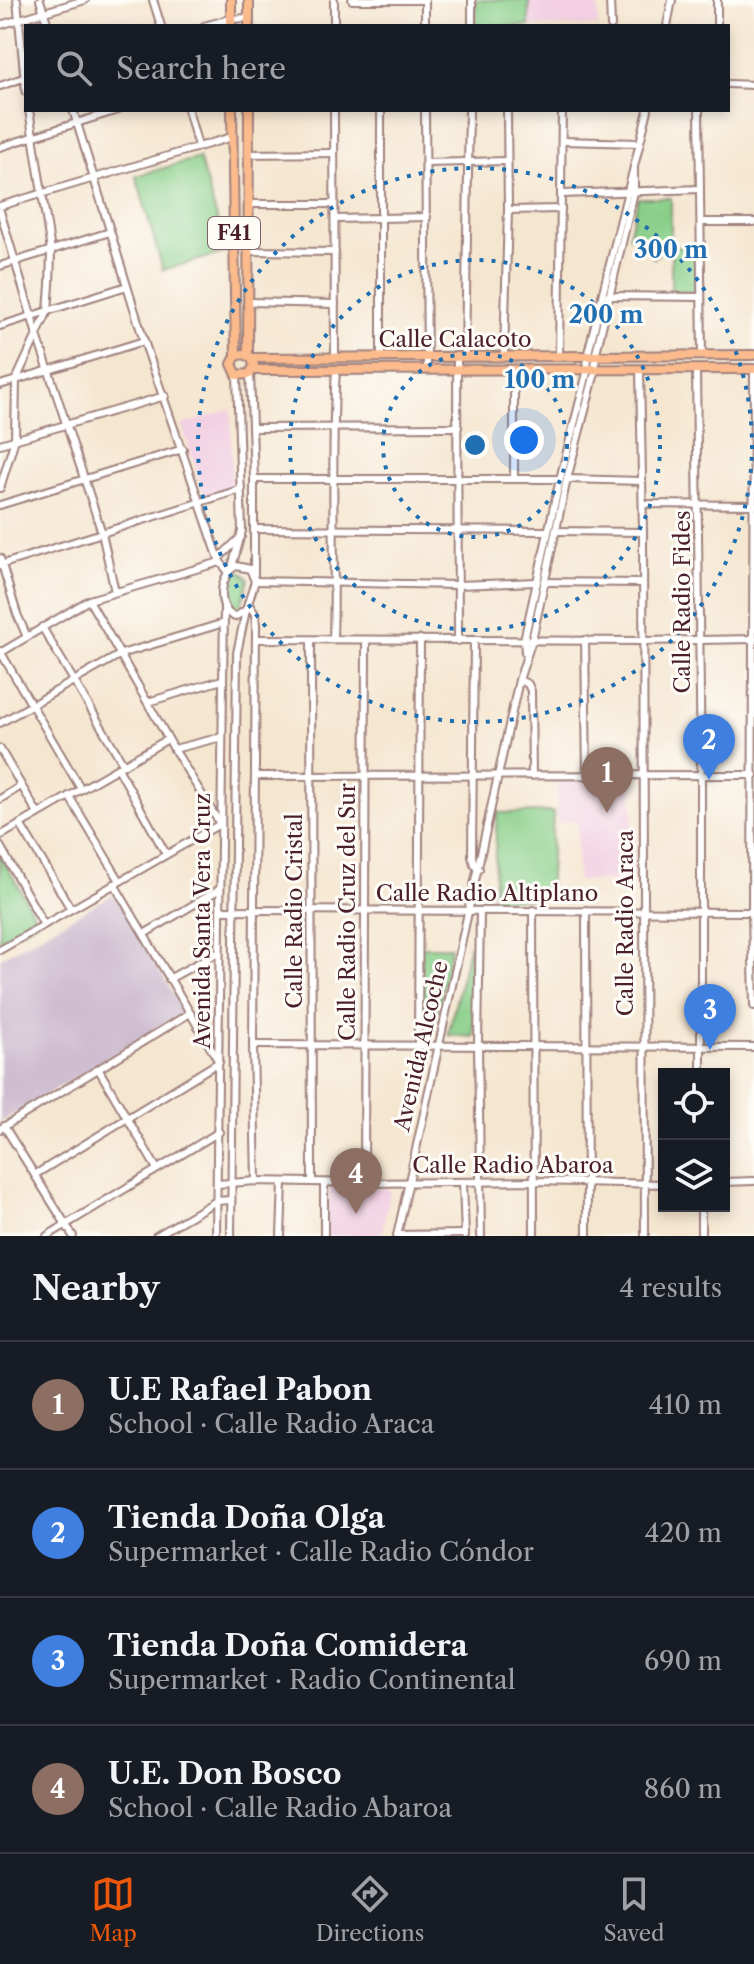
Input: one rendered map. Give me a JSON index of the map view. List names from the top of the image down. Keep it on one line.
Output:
{"streets":{"main road":["F41","Calle Calacoto"],"street":["Calle Radio Fides","Calle Radio Altiplano","Calle Radio Cristal","Calle Radio Cruz del Sur","Avenida Santa Vera Cruz","Calle Radio Araca","Avenida Alcoche","Calle Radio Abaroa"]},"crossings":[["F41","Calle Calacoto"],["Calle Calacoto","Calle Radio Fides"],["Calle Calacoto","Calle Radio Araca"],["Calle Radio Fides","Calle Radio Altiplano"],["Calle Radio Altiplano","Calle Radio Cristal"],["Calle Radio Altiplano","Calle Radio Cruz del Sur"],["Calle Radio Altiplano","Avenida Santa Vera Cruz"],["Calle Radio Altiplano","Calle Radio Araca"],["Calle Radio Altiplano","Avenida Alcoche"],["Calle Radio Cristal","Calle Radio Abaroa"],["Calle Radio Cruz del Sur","Calle Radio Abaroa"],["Avenida Santa Vera Cruz","Calle Radio Abaroa"],["Calle Radio Araca","Calle Radio Abaroa"],["Avenida Alcoche","Calle Radio Abaroa"]],"page":{"search":"Search here","pins":["2","1","3","4"],"heading":["Nearby","4 results"],"list":[{"mark":"1","name":"U.E Rafael Pabon","note":"School · Calle Radio Araca","value":"410 m"},{"mark":"2","name":"Tienda Doña Olga","note":"Supermarket · Calle Radio Cóndor","value":"420 m"},{"mark":"3","name":"Tienda Doña Comidera","note":"Supermarket · Radio Continental","value":"690 m"},{"mark":"4","name":"U.E. Don Bosco","note":"School · Calle Radio Abaroa","value":"860 m"}],"nav":["Map","Directions","Saved"]},"rings":["300 m","200 m","100 m"]}
